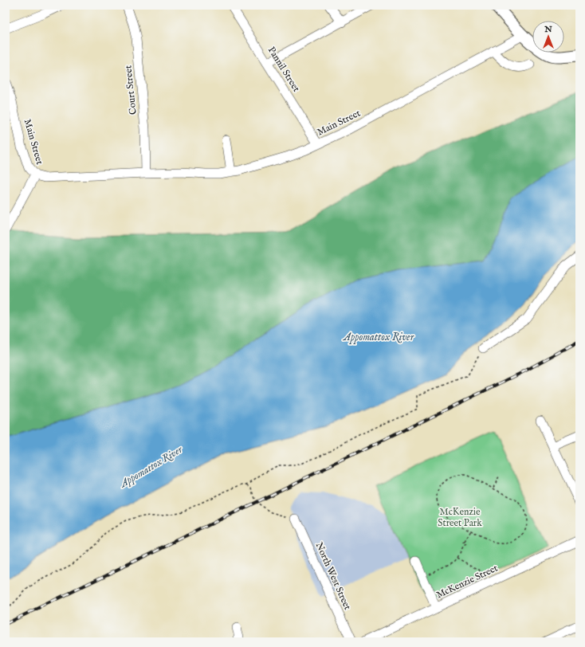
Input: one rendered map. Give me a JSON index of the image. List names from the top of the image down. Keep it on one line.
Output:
{"streets":{"street":["Pannil Street","Court Street","Main Street","North West Street","McKenzie Street"]},"crossings":[["Pannil Street","Main Street"],["Court Street","Main Street"]],"water":["Appomattox River"],"parks":["McKenzie Street Park"],"north":"top"}
